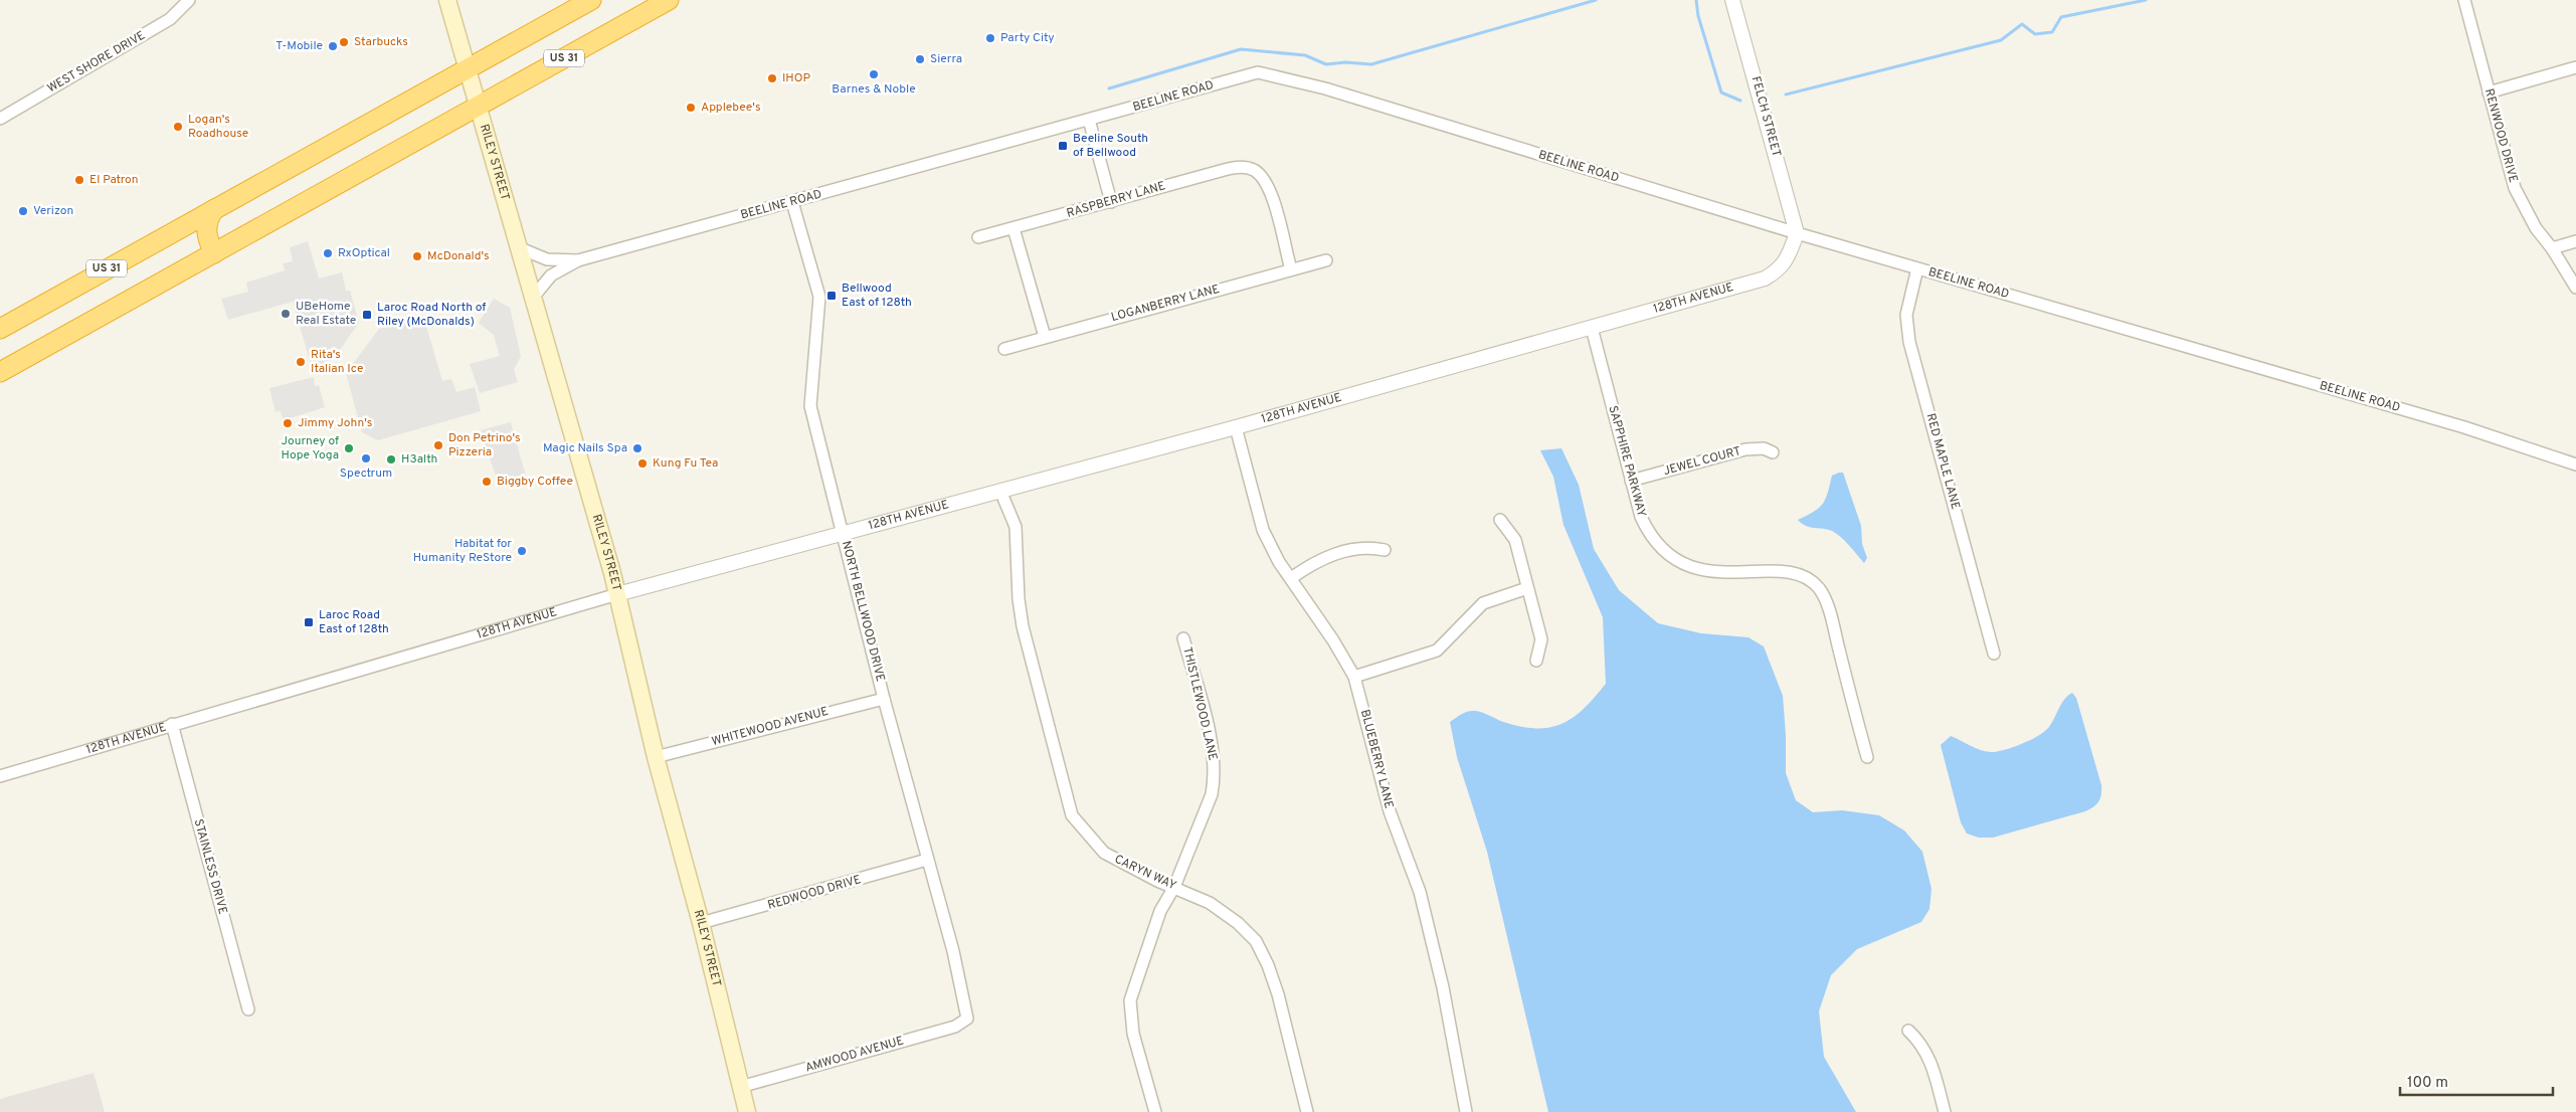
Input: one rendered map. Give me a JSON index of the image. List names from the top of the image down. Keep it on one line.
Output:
{"streets":{"highway":["US 31"],"main road":["RILEY STREET"],"street":["WEST SHORE DRIVE","BEELINE ROAD","FELCH STREET","RENWOOD DRIVE","RASPBERRY LANE","128TH AVENUE","LOGANBERRY LANE","SAPPHIRE PARKWAY","JEWEL COURT","RED MAPLE LANE","NORTH BELLWOOD DRIVE","THISTLEWOOD LANE","WHITEWOOD AVENUE","BLUEBERRY LANE","STAINLESS DRIVE","CARYN WAY","REDWOOD DRIVE","AMWOOD AVENUE"]},"crossings":[["US 31","RILEY STREET"],["BEELINE ROAD","FELCH STREET"],["BEELINE ROAD","RILEY STREET"],["BEELINE ROAD","128TH AVENUE"],["BEELINE ROAD","RED MAPLE LANE"],["BEELINE ROAD","NORTH BELLWOOD DRIVE"],["FELCH STREET","128TH AVENUE"],["RILEY STREET","128TH AVENUE"],["RILEY STREET","WHITEWOOD AVENUE"],["RILEY STREET","REDWOOD DRIVE"],["RILEY STREET","AMWOOD AVENUE"],["RASPBERRY LANE","LOGANBERRY LANE"],["128TH AVENUE","SAPPHIRE PARKWAY"],["128TH AVENUE","NORTH BELLWOOD DRIVE"],["128TH AVENUE","BLUEBERRY LANE"],["128TH AVENUE","STAINLESS DRIVE"],["128TH AVENUE","CARYN WAY"],["SAPPHIRE PARKWAY","JEWEL COURT"],["NORTH BELLWOOD DRIVE","WHITEWOOD AVENUE"],["NORTH BELLWOOD DRIVE","REDWOOD DRIVE"],["NORTH BELLWOOD DRIVE","AMWOOD AVENUE"],["THISTLEWOOD LANE","CARYN WAY"]],"places":{"other":["Party City","Starbucks","T-Mobile","Sierra","Barnes & Noble","IHOP","Applebee's","Logan's Roadhouse","El Patron","Verizon","RxOptical","McDonald's","UBeHome Real Estate","Rita's Italian Ice","Jimmy John's","Don Petrino's Pizzeria","Journey of Hope Yoga","Magic Nails Spa","Spectrum","H3alth","Kung Fu Tea","Biggby Coffee","Habitat for Humanity ReStore"],"transit":["Beeline South of Bellwood","Bellwood East of 128th","Laroc Road North of Riley (McDonalds)","Laroc Road East of 128th"]},"scale_bar":"100 m"}
